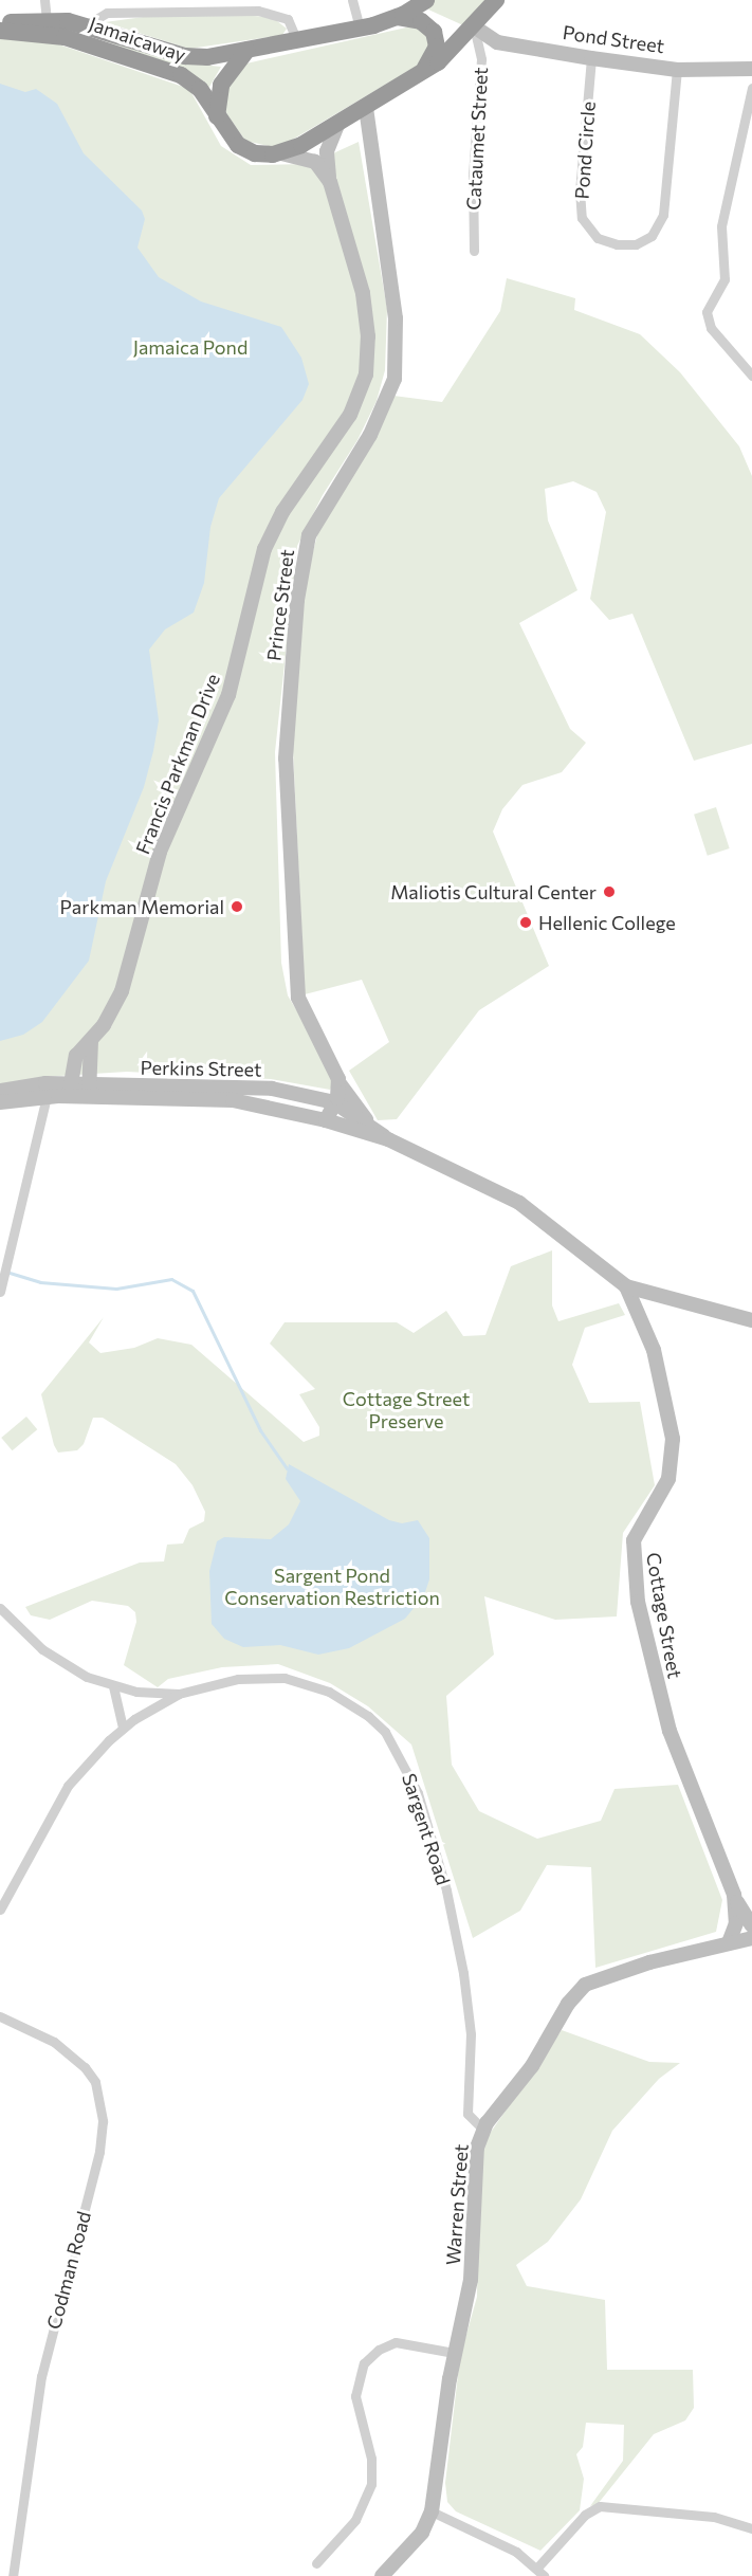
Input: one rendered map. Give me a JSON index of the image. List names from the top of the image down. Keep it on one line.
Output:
{"streets":{"highway":["Jamaicaway"],"main road":["Pond Street","Prince Street","Francis Parkman Drive","Perkins Street","Cottage Street","Warren Street"],"street":["Cataumet Street","Pond Circle","Sargent Road","Codman Road"]},"crossings":[["Jamaicaway","Francis Parkman Drive"],["Pond Street","Cataumet Street"],["Pond Street","Pond Circle"],["Prince Street","Perkins Street"],["Francis Parkman Drive","Perkins Street"],["Perkins Street","Cottage Street"],["Cottage Street","Warren Street"],["Sargent Road","Warren Street"]],"parks":["Jamaica Pond","Cottage Street Preserve","Sargent Pond Conservation Restriction"],"places":["Maliotis Cultural Center","Parkman Memorial","Hellenic College"]}
